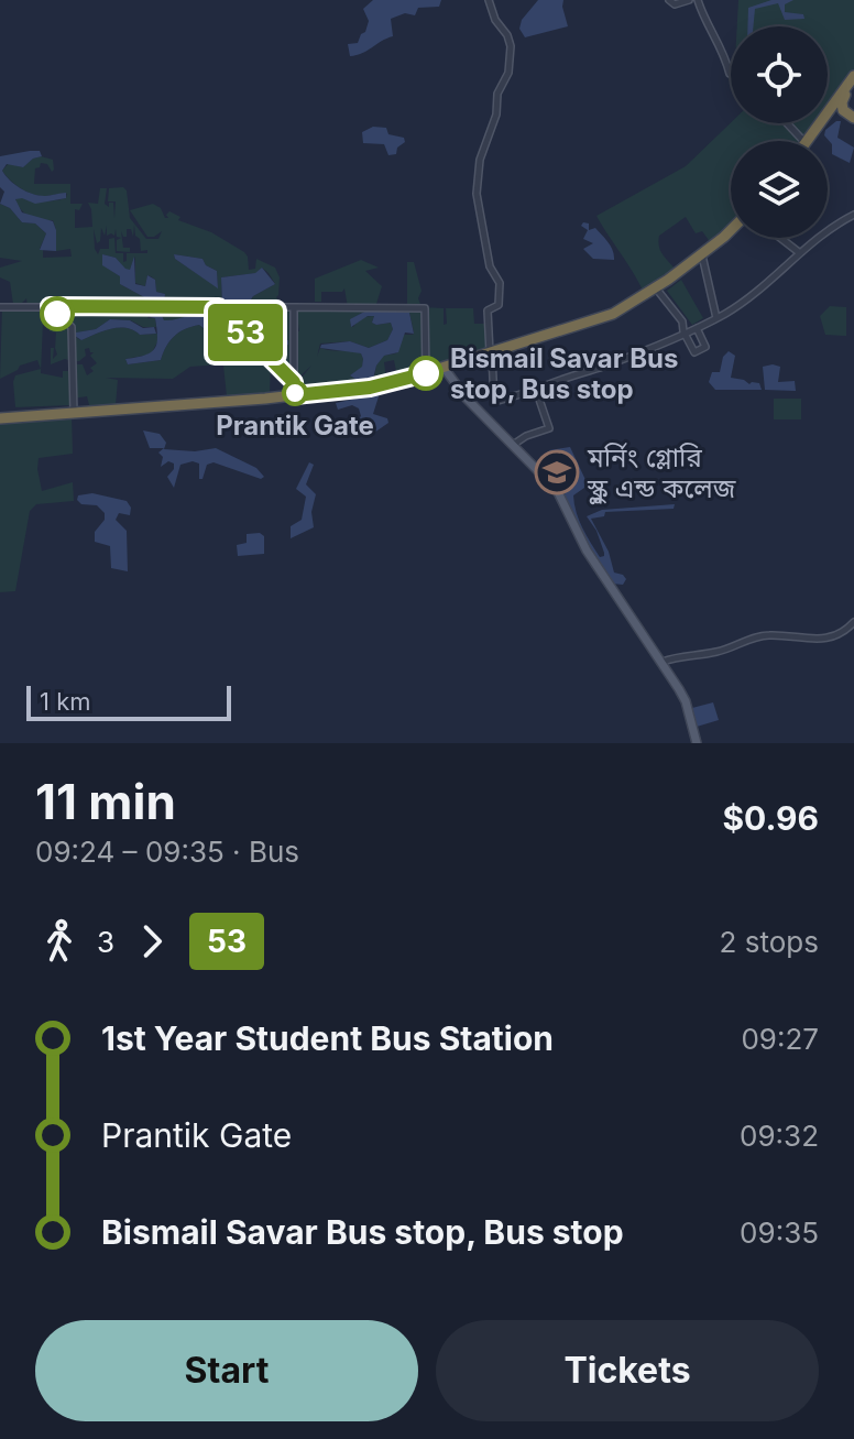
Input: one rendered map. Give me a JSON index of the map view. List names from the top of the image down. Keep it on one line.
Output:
{"places":{"other":["Bismail Savar Bus stop, Bus stop","Prantik Gate"],"school or university":["মর্নিং গ্লোরি স্কুল এন্ড কলেজ"]},"lines":["bus line 53"],"scale_bar":"1 km","page":{"on_map":"53","scale":"1 km","heading":["11 min","09:24 – 09:35 · Bus","$0.96"],"legs":["3","53","2 stops"],"list":[{"name":"1st Year Student Bus Station","value":"09:27"},{"name":"Prantik Gate","value":"09:32"},{"name":"Bismail Savar Bus stop, Bus stop","value":"09:35"}],"buttons":["Start","Tickets"]}}
